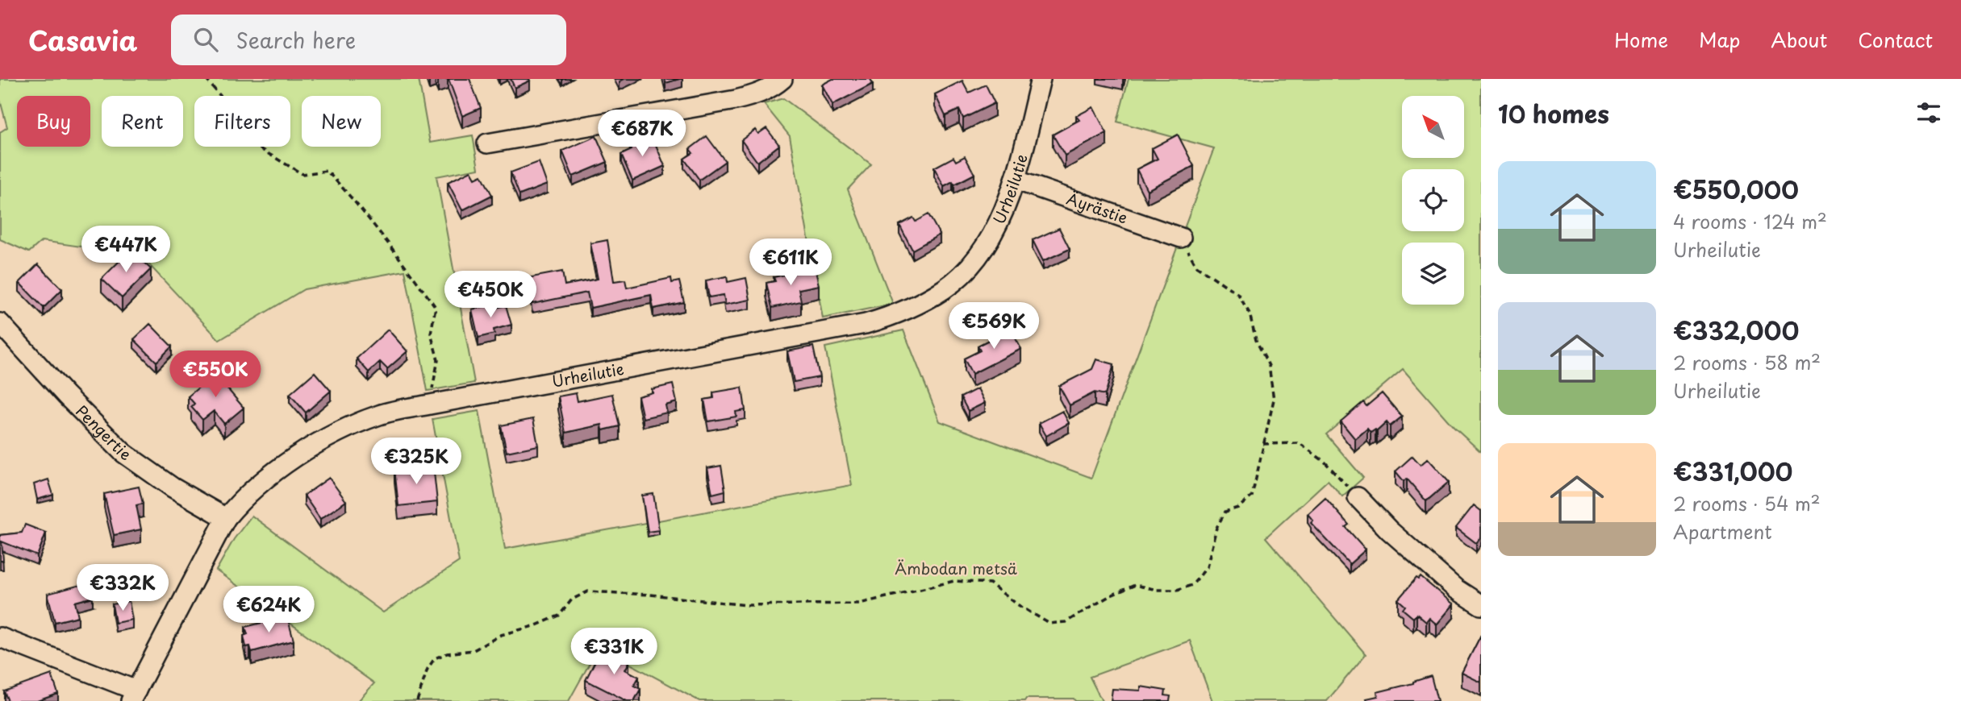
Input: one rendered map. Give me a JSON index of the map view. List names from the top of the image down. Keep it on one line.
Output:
{"streets":{"street":["Urheilutie","Äyrästie","Pengertie"]},"crossings":[["Urheilutie","Äyrästie"],["Urheilutie","Pengertie"]],"parks":["Ämbodan metsä"],"north":"top left","page":{"header":"Casavia","search":"Search here","nav":["Home","Map","About","Contact"],"heading":"10 homes","chip":["Buy","Rent","Filters","New"],"price":["€687K","€447K","€611K","€450K","€569K","€550K","€325K","€332K","€624K","€331K"],"list":[{"name":"€550,000","note":"4 rooms · 124 m² · Urheilutie"},{"name":"€332,000","note":"2 rooms · 58 m² · Urheilutie"},{"name":"€331,000","note":"2 rooms · 54 m² · Apartment"}]}}
